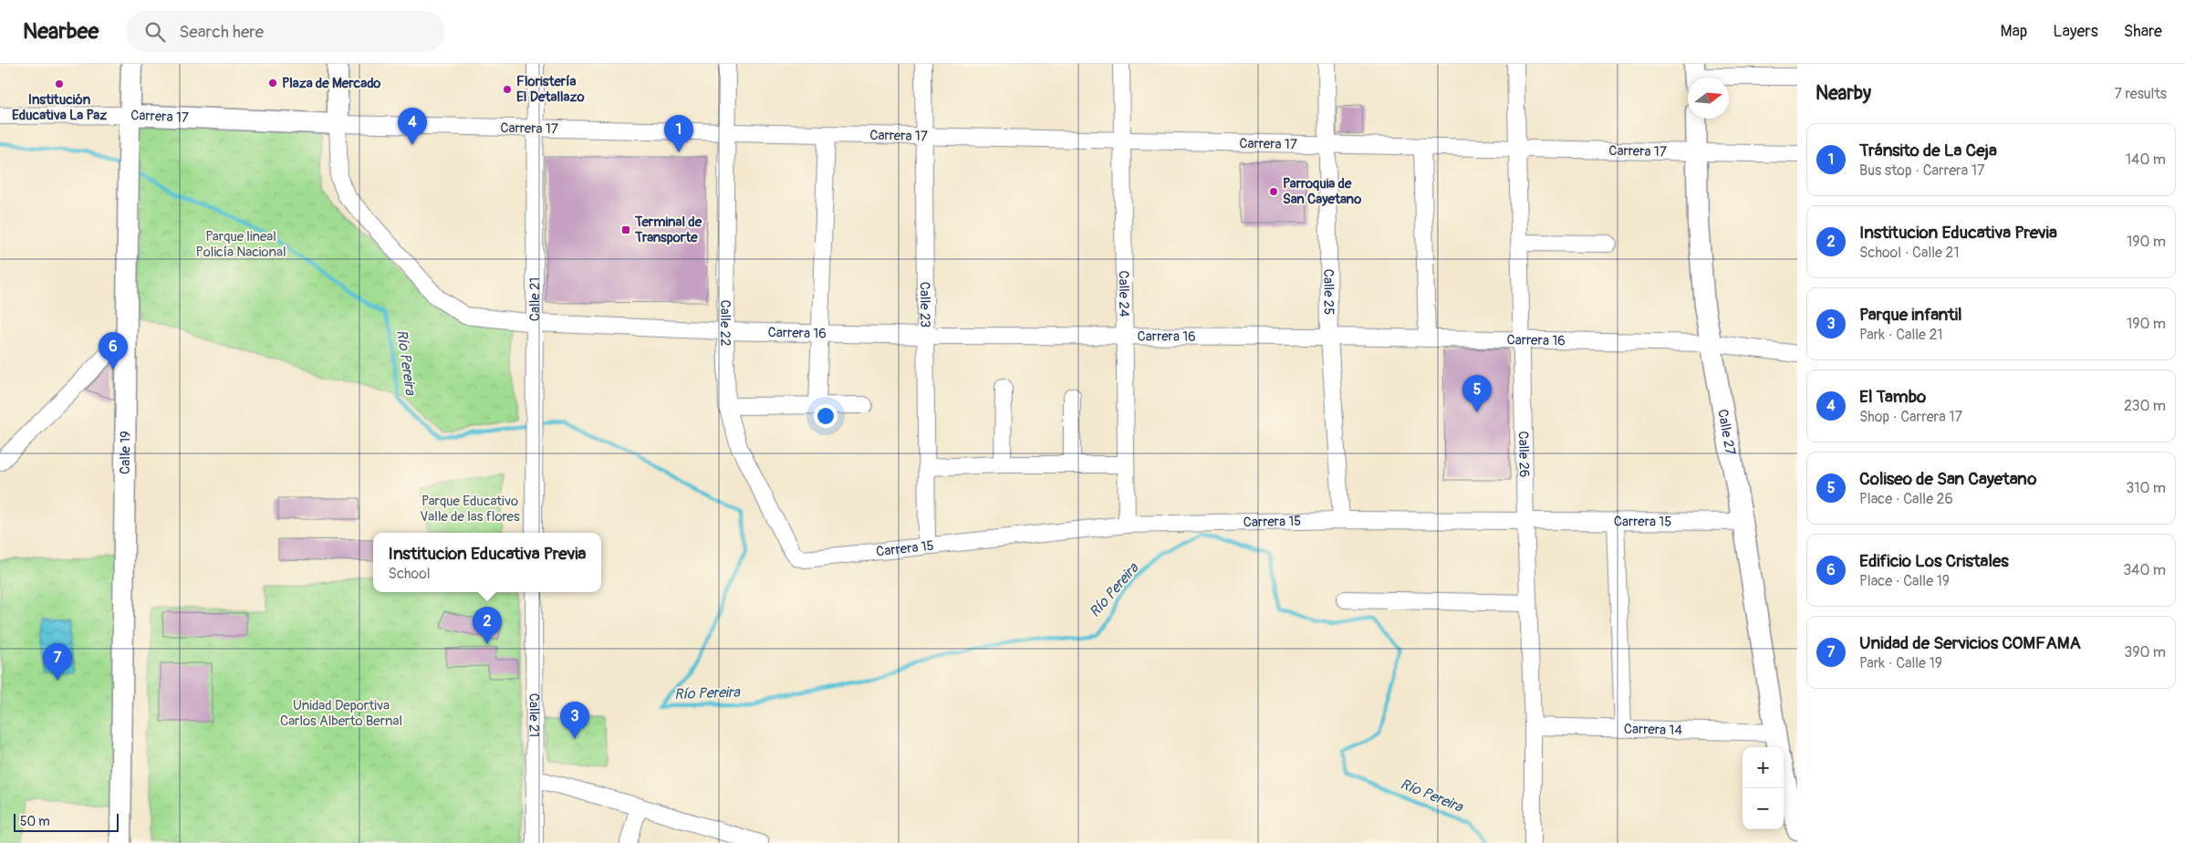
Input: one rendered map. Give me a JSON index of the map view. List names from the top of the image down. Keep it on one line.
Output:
{"streets":{"main road":["Carrera 17","Calle 27","Calle 19"],"street":["Calle 25","Calle 24","Calle 21","Calle 23","Calle 22","Carrera 16","Calle 26","Carrera 15","Carrera 14"]},"crossings":[["Carrera 17","Calle 25"],["Carrera 17","Calle 24"],["Carrera 17","Calle 21"],["Carrera 17","Calle 23"],["Carrera 17","Calle 22"],["Carrera 17","Carrera 16"],["Carrera 17","Calle 27"],["Carrera 17","Calle 19"],["Carrera 17","Calle 26"],["Calle 25","Carrera 16"],["Calle 25","Carrera 15"],["Calle 24","Carrera 16"],["Calle 24","Carrera 15"],["Calle 21","Carrera 16"],["Calle 23","Carrera 16"],["Calle 23","Carrera 15"],["Calle 22","Carrera 16"],["Calle 22","Carrera 15"],["Carrera 16","Calle 27"],["Carrera 16","Calle 26"],["Calle 27","Carrera 15"],["Calle 27","Carrera 14"],["Calle 26","Carrera 15"],["Calle 26","Carrera 14"]],"water":["Río Pereira"],"parks":["Parque lineal Policía Nacional","Parque Educativo Valle de las flores","Unidad Deportiva Carlos Alberto Bernal"],"places":{"other":["Plaza de Mercado","Institución Educativa La Paz","Floristería El Detallazo","Parroquia de San Cayetano"],"transit":["Terminal de Transporte"]},"scale_bar":"50 m","north":"right","page":{"header":"Nearbee","search":"Search here","nav":["Map","Layers","Share"],"heading":["Nearby","7 results"],"pins":["4","1","6","5","2","7","3"],"list":[{"mark":"1","name":"Tránsito de La Ceja","note":"Bus stop · Carrera 17","value":"140 m"},{"mark":"2","name":"Institucion Educativa Previa","note":"School · Calle 21","value":"190 m"},{"mark":"3","name":"Parque infantil","note":"Park · Calle 21","value":"190 m"},{"mark":"4","name":"El Tambo","note":"Shop · Carrera 17","value":"230 m"},{"mark":"5","name":"Coliseo de San Cayetano","note":"Place · Calle 26","value":"310 m"},{"mark":"6","name":"Edificio Los Cristales","note":"Place · Calle 19","value":"340 m"},{"mark":"7","name":"Unidad de Servicios COMFAMA","note":"Park · Calle 19","value":"390 m"}],"popup":["Institucion Educativa Previa","School"],"map_buttons":["+","−"],"scale":"50 m"}}
